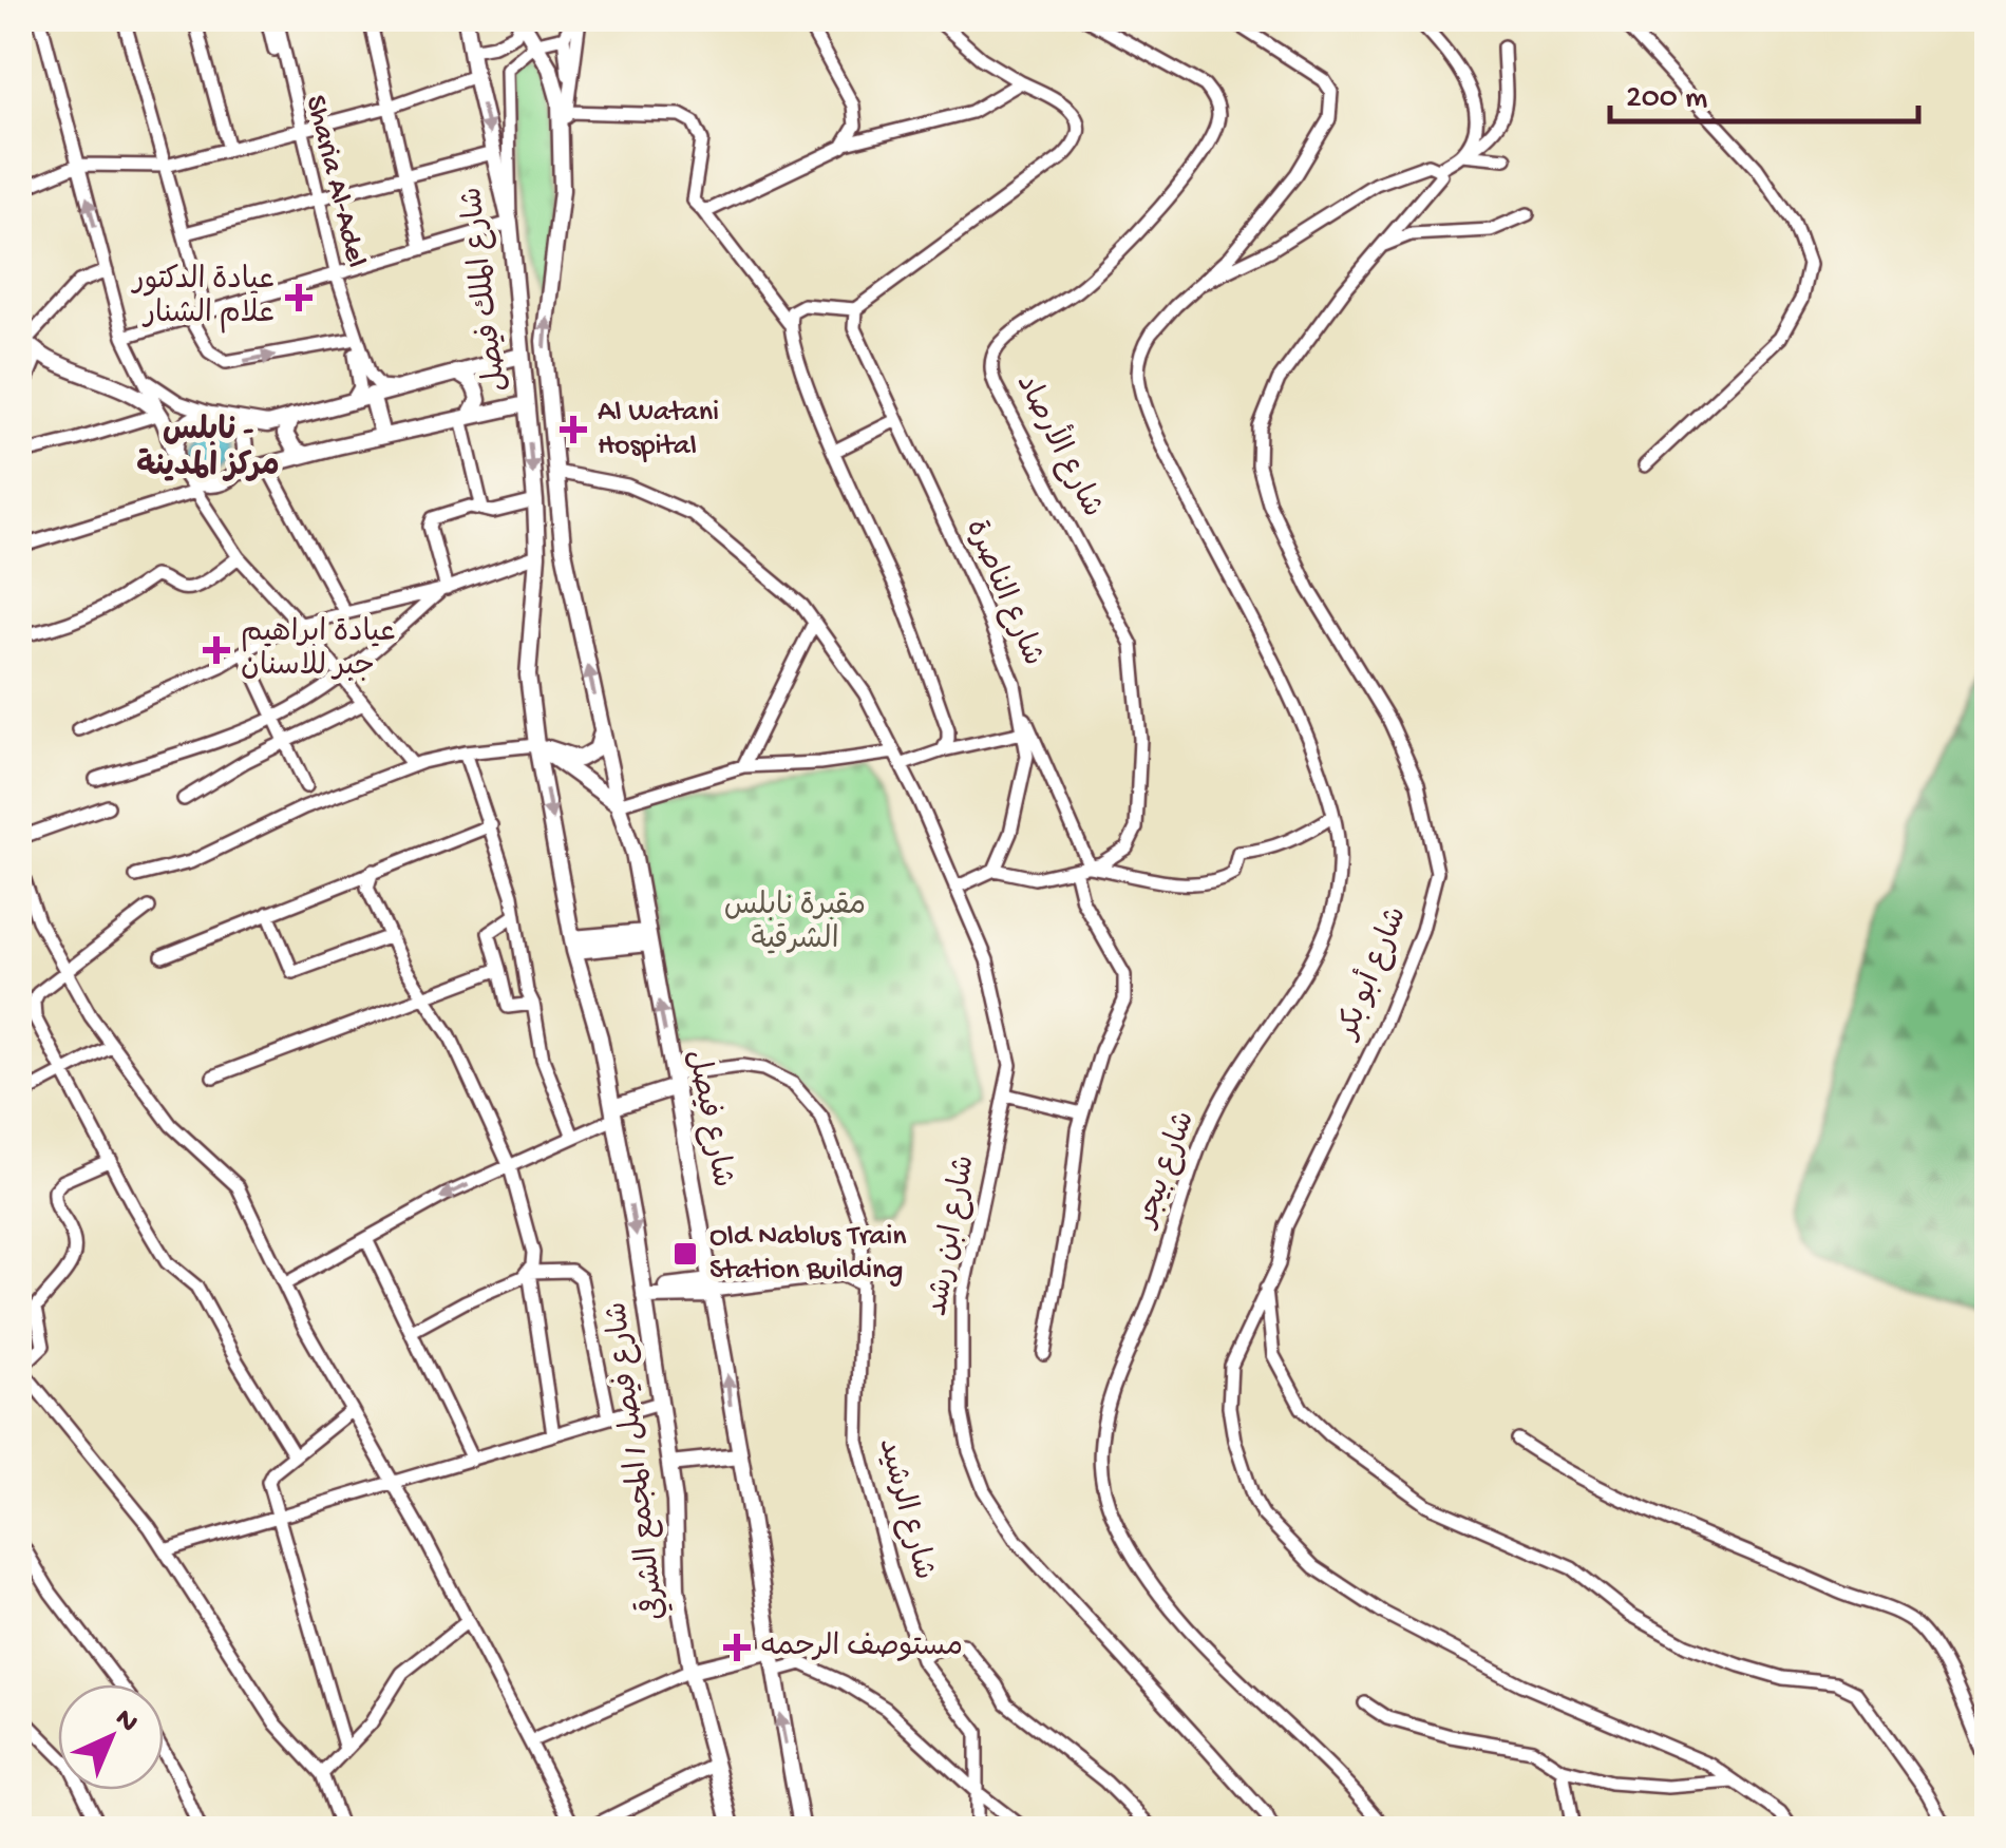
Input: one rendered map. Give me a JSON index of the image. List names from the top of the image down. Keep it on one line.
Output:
{"streets":{"main road":["شارع الملك فيصل","شارع فيصل","شارع فيصل / المجمع الشرقي"],"street":["Sharia Al-Adel","شارع الأرصاد","شارع الناصرة","شارع أبو بكر","شارع بيجر","شارع ابن رشد","شارع الرشيد"]},"crossings":[["شارع الملك فيصل","شارع فيصل / المجمع الشرقي"],["شارع الأرصاد","شارع الناصرة"],["شارع فيصل","شارع ابن رشد"],["شارع فيصل","شارع الرشيد"]],"one_way":["شارع فيصل"],"districts":["نابلس - مركز المدينة"],"parks":["مقبرة نابلس الشرقية"],"places":{"health":["عيادة الدكتور علام الشنار","Al Watani Hospital","عيادة ابراهيم جبر للاسنان","مستوصف الرحمه"],"transit":["Old Nablus Train Station Building"]},"scale_bar":"200 m","north":"top right"}
